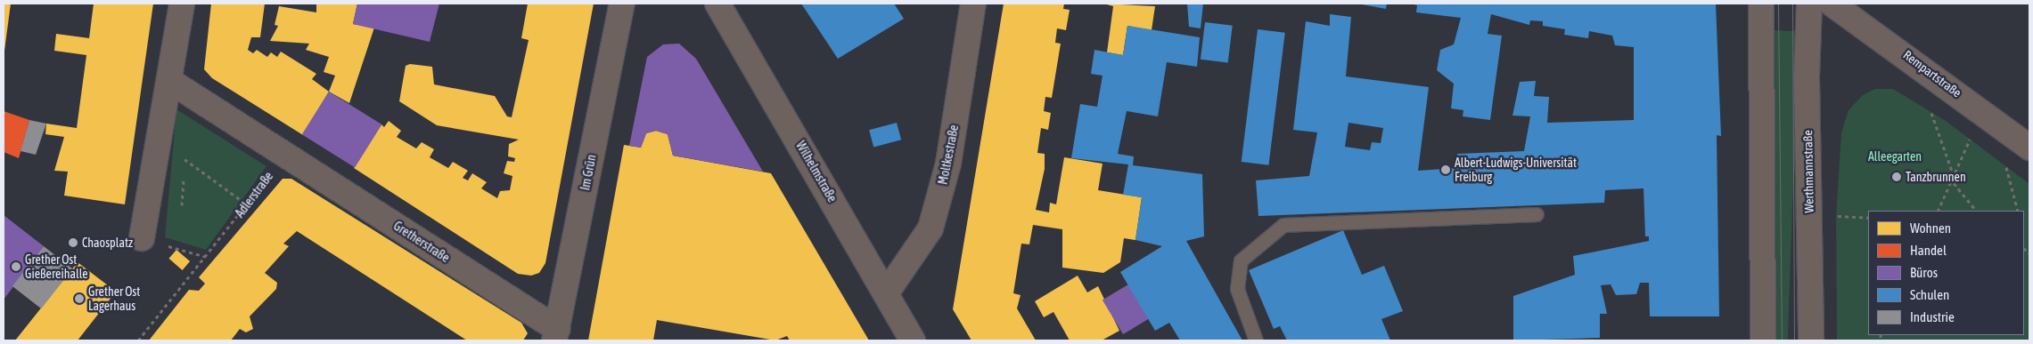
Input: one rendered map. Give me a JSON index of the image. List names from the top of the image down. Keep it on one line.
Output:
{"streets":{"street":["Rempartstraße","Moltkestraße","Wilhelmstraße","Werthmannstraße","Im Grün","Gretherstraße"],"path":["Adlerstraße"]},"crossings":[["Moltkestraße","Wilhelmstraße"],["Im Grün","Gretherstraße"],["Adlerstraße","Gretherstraße"]],"parks":["Alleegarten"],"places":["Albert-Ludwigs-Universität Freiburg","Tanzbrunnen","Chaosplatz","Grether Ost Gießereihalle","Grether Ost Lagerhaus"],"legend":["Wohnen","Handel","Büros","Schulen","Industrie"]}
